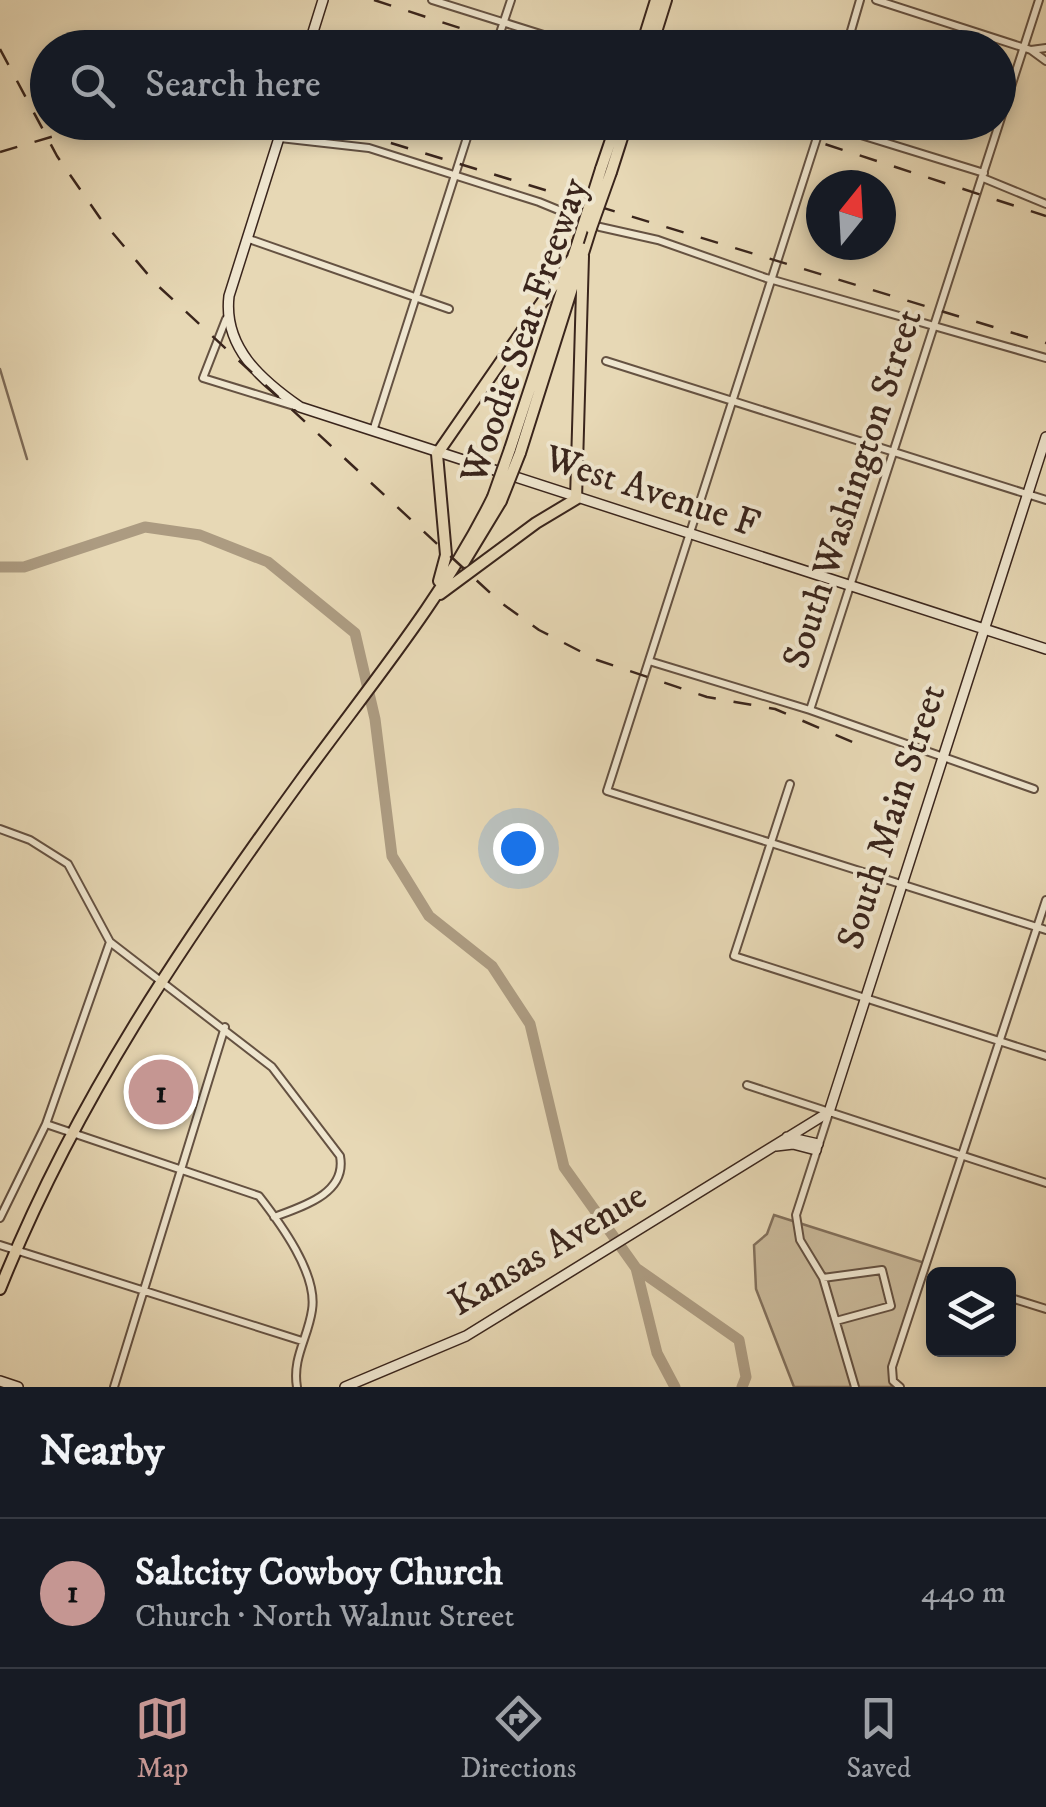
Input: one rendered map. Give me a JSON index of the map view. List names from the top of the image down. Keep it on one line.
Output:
{"streets":{"main road":["Woodie Seat Freeway"],"street":["South Washington Street","West Avenue F","South Main Street","Kansas Avenue"]},"crossings":[["South Washington Street","West Avenue F"],["West Avenue F","South Main Street"],["South Main Street","Kansas Avenue"]],"north":"top","page":{"search":"Search here","pins":"1","heading":"Nearby","list":[{"mark":"1","name":"Saltcity Cowboy Church","note":"Church · North Walnut Street","value":"440 m"}],"nav":["Map","Directions","Saved"]}}
